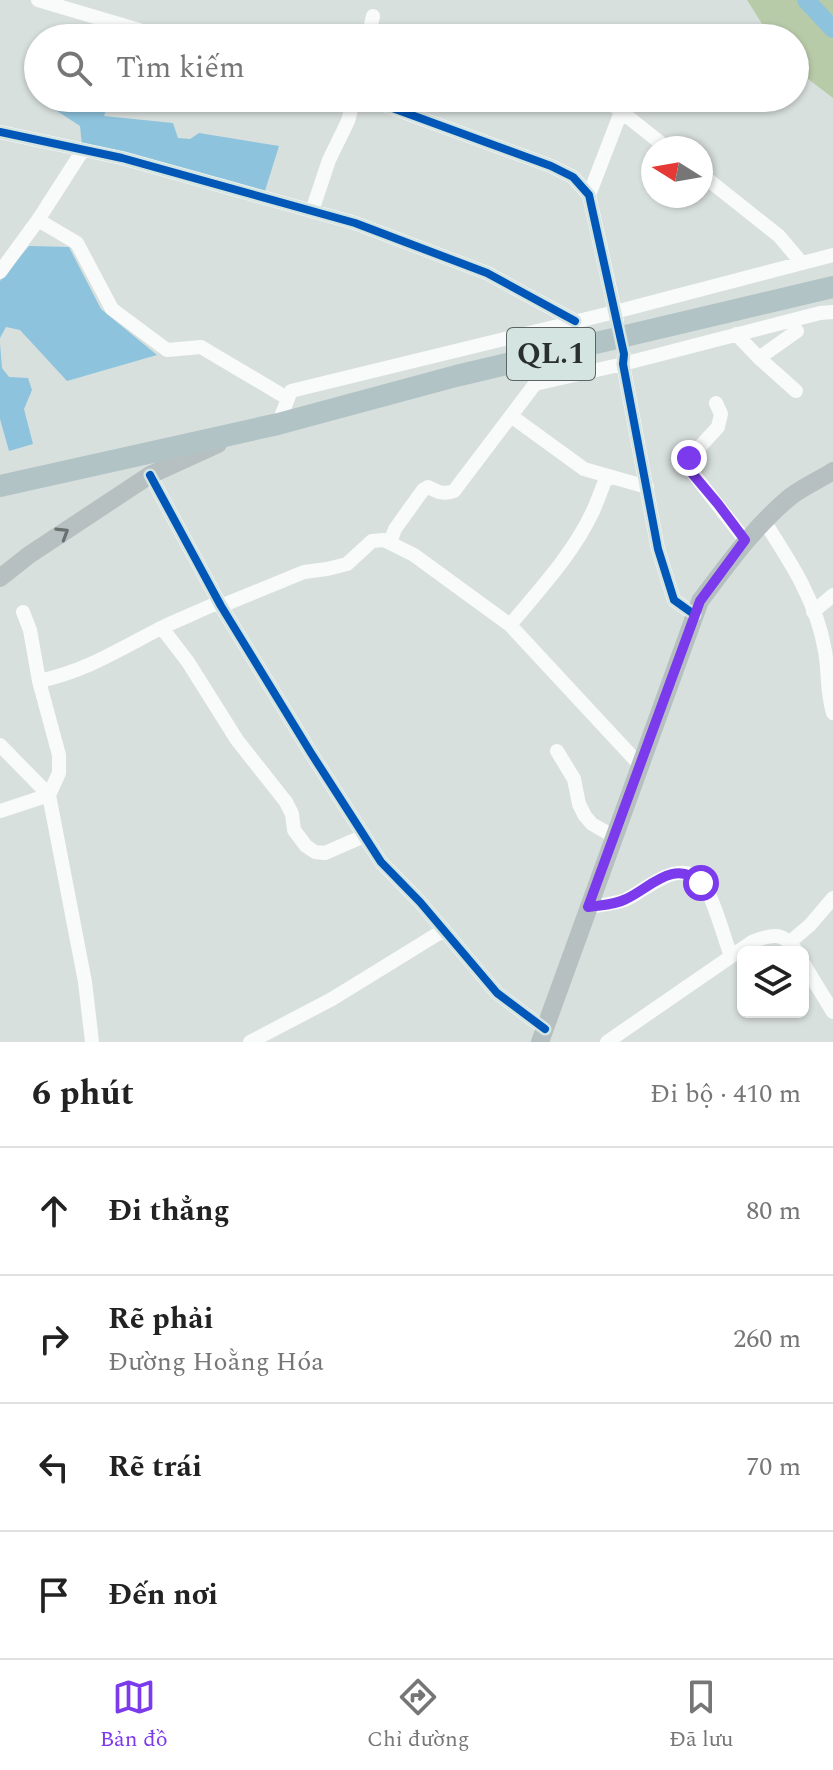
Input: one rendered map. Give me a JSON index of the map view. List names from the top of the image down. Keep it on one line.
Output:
{"streets":{"highway":["QL.1"]},"north":"left","page":{"search":"Tìm kiếm","heading":["6 phút","Đi bộ · 410 m"],"list":[["Đi thẳng","80 m"],["Rẽ phải","Đường Hoằng Hóa","260 m"],["Rẽ trái","70 m"],"Đến nơi"],"nav":["Bản đồ","Chỉ đường","Đã lưu"]}}
